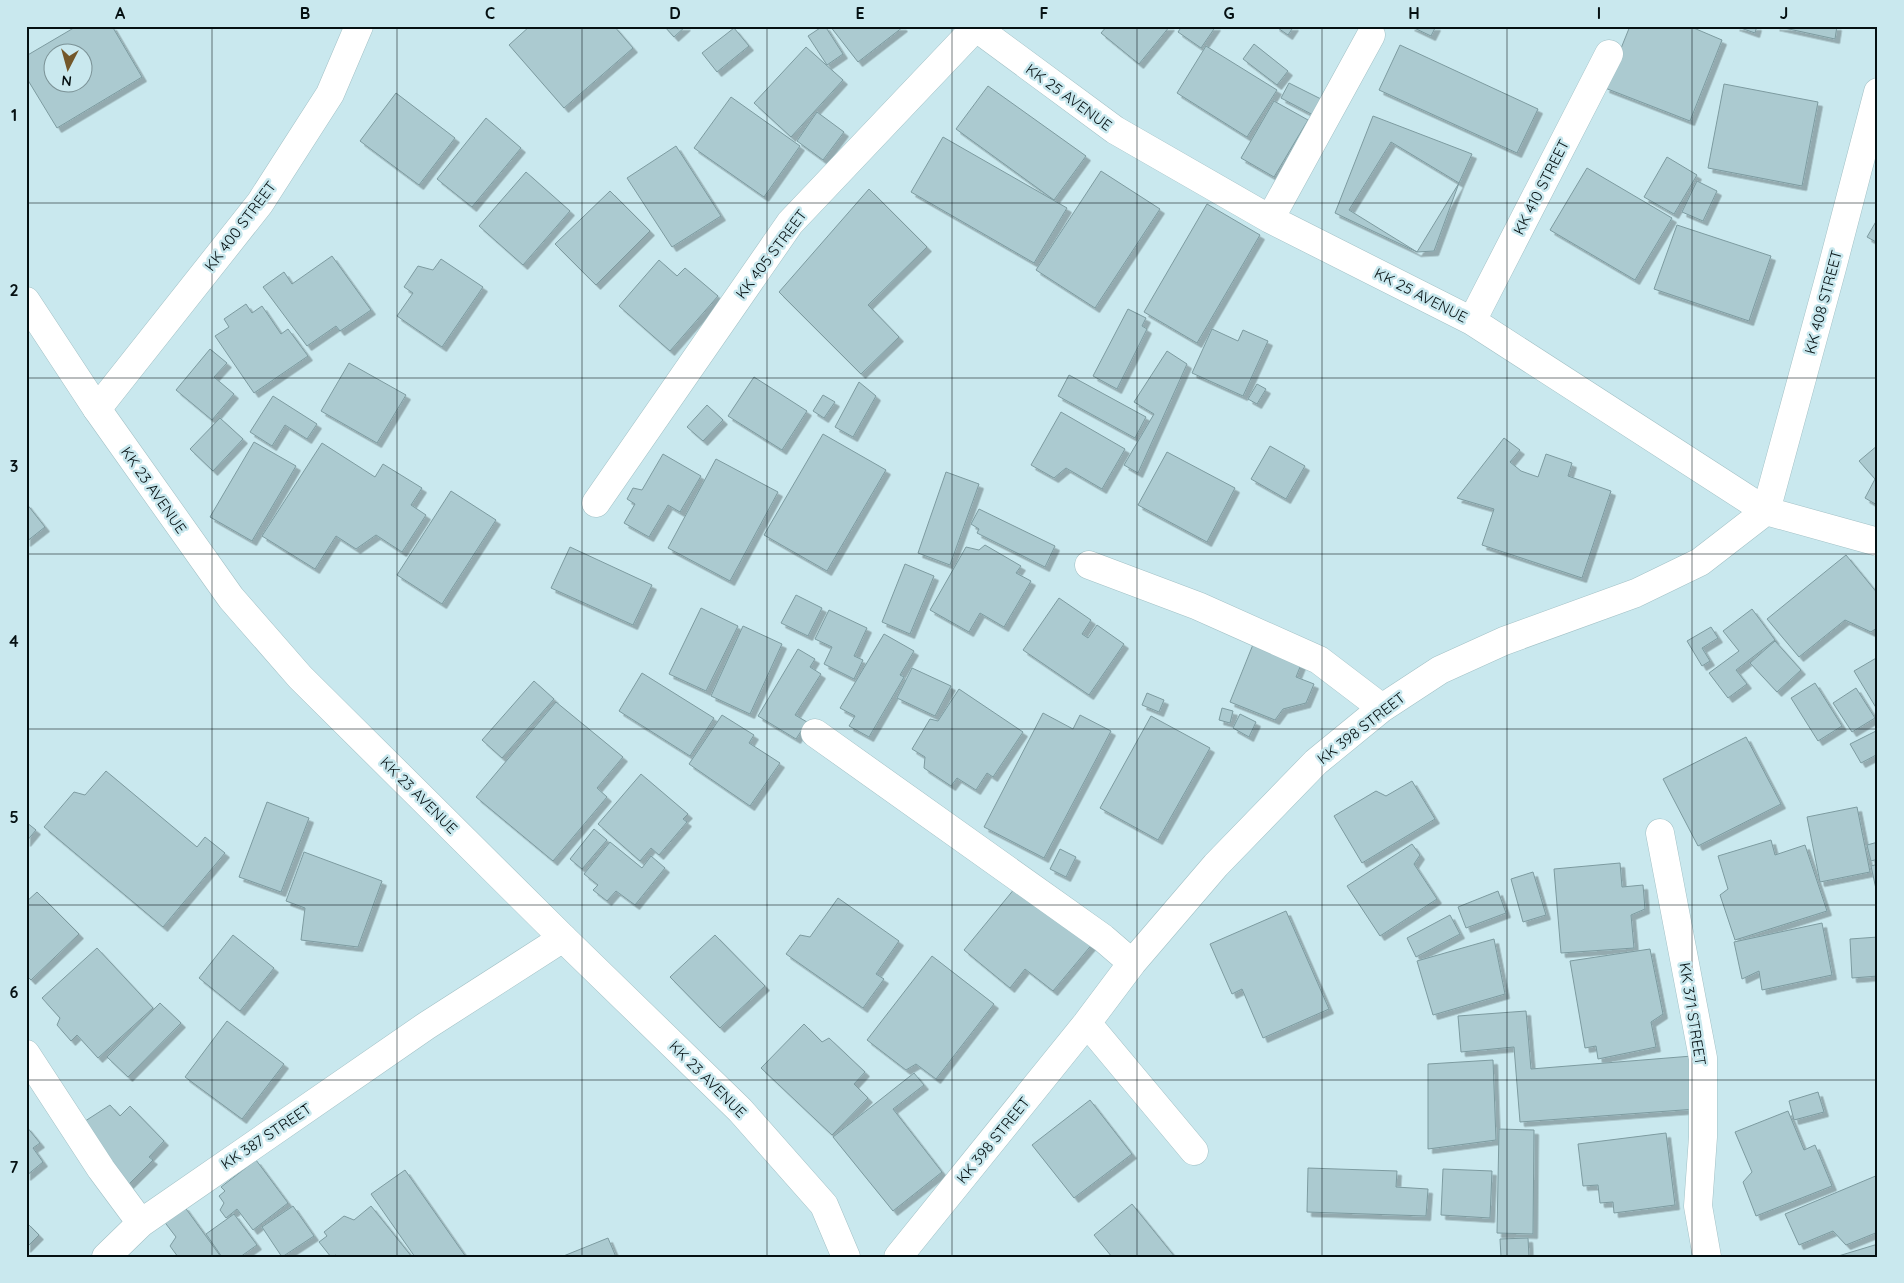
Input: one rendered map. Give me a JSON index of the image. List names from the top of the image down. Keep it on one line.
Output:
{"streets":{"street":["KK 25 AVENUE","KK 410 STREET","KK 400 STREET","KK 405 STREET","KK 408 STREET","KK 23 AVENUE","KK 398 STREET","KK 371 STREET","KK 387 STREET"]},"crossings":[["KK 25 AVENUE","KK 410 STREET"],["KK 25 AVENUE","KK 405 STREET"],["KK 25 AVENUE","KK 408 STREET"],["KK 25 AVENUE","KK 398 STREET"],["KK 400 STREET","KK 23 AVENUE"],["KK 408 STREET","KK 398 STREET"],["KK 23 AVENUE","KK 387 STREET"]],"north":"bottom","grid":{"columns":["A","B","C","D","E","F","G","H","I","J"],"rows":["1","2","3","4","5","6","7"]}}
